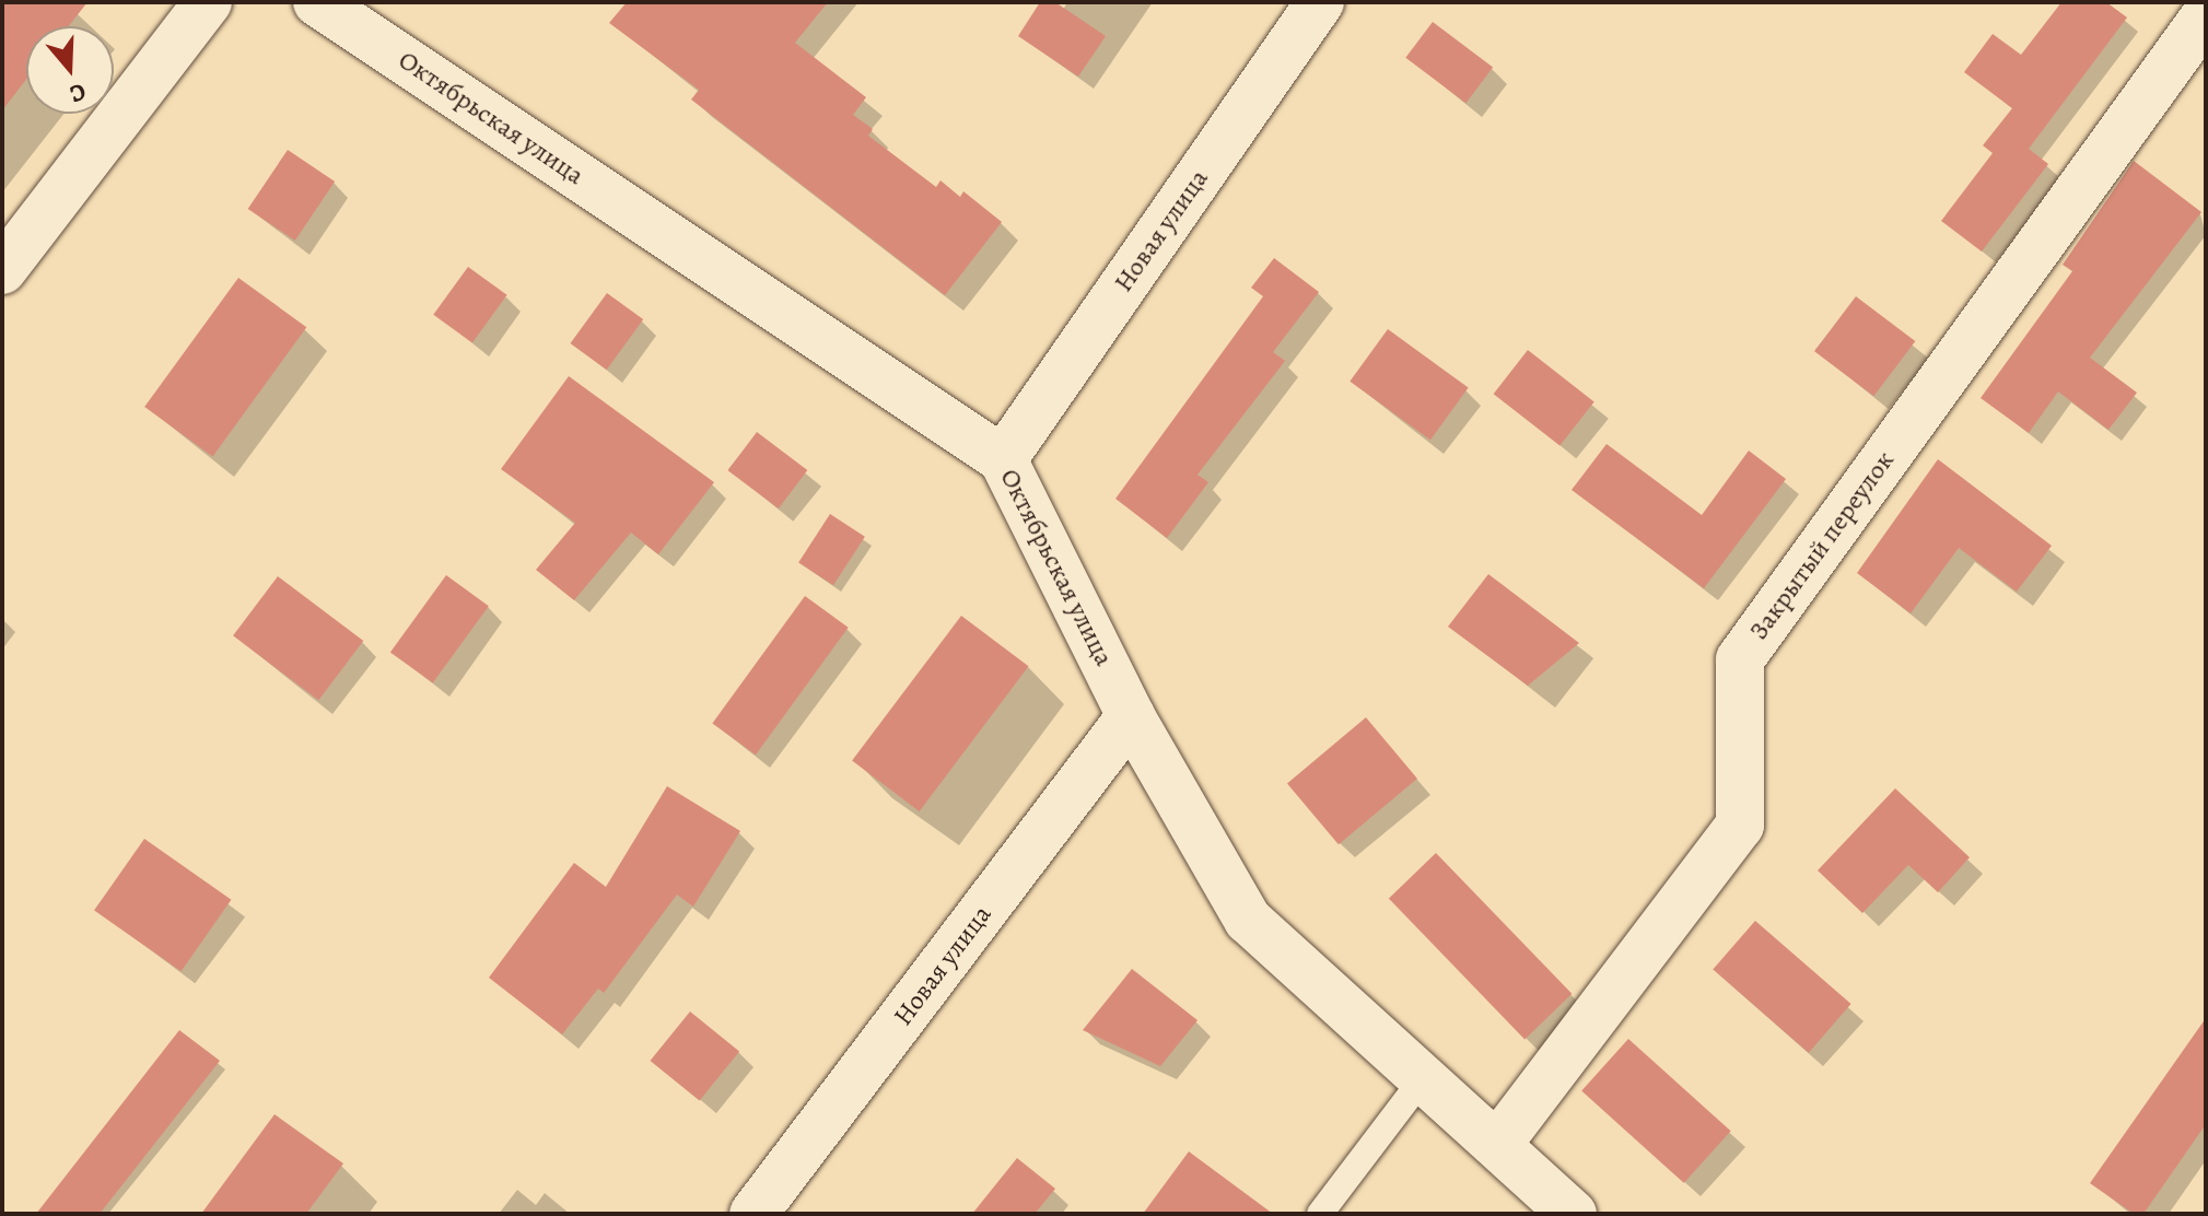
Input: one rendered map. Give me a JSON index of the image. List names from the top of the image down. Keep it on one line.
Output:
{"streets":{"street":["Октябрьская улица","Новая улица","Закрытый переулок"]},"crossings":[["Октябрьская улица","Новая улица"],["Октябрьская улица","Закрытый переулок"]],"north":"bottom"}
